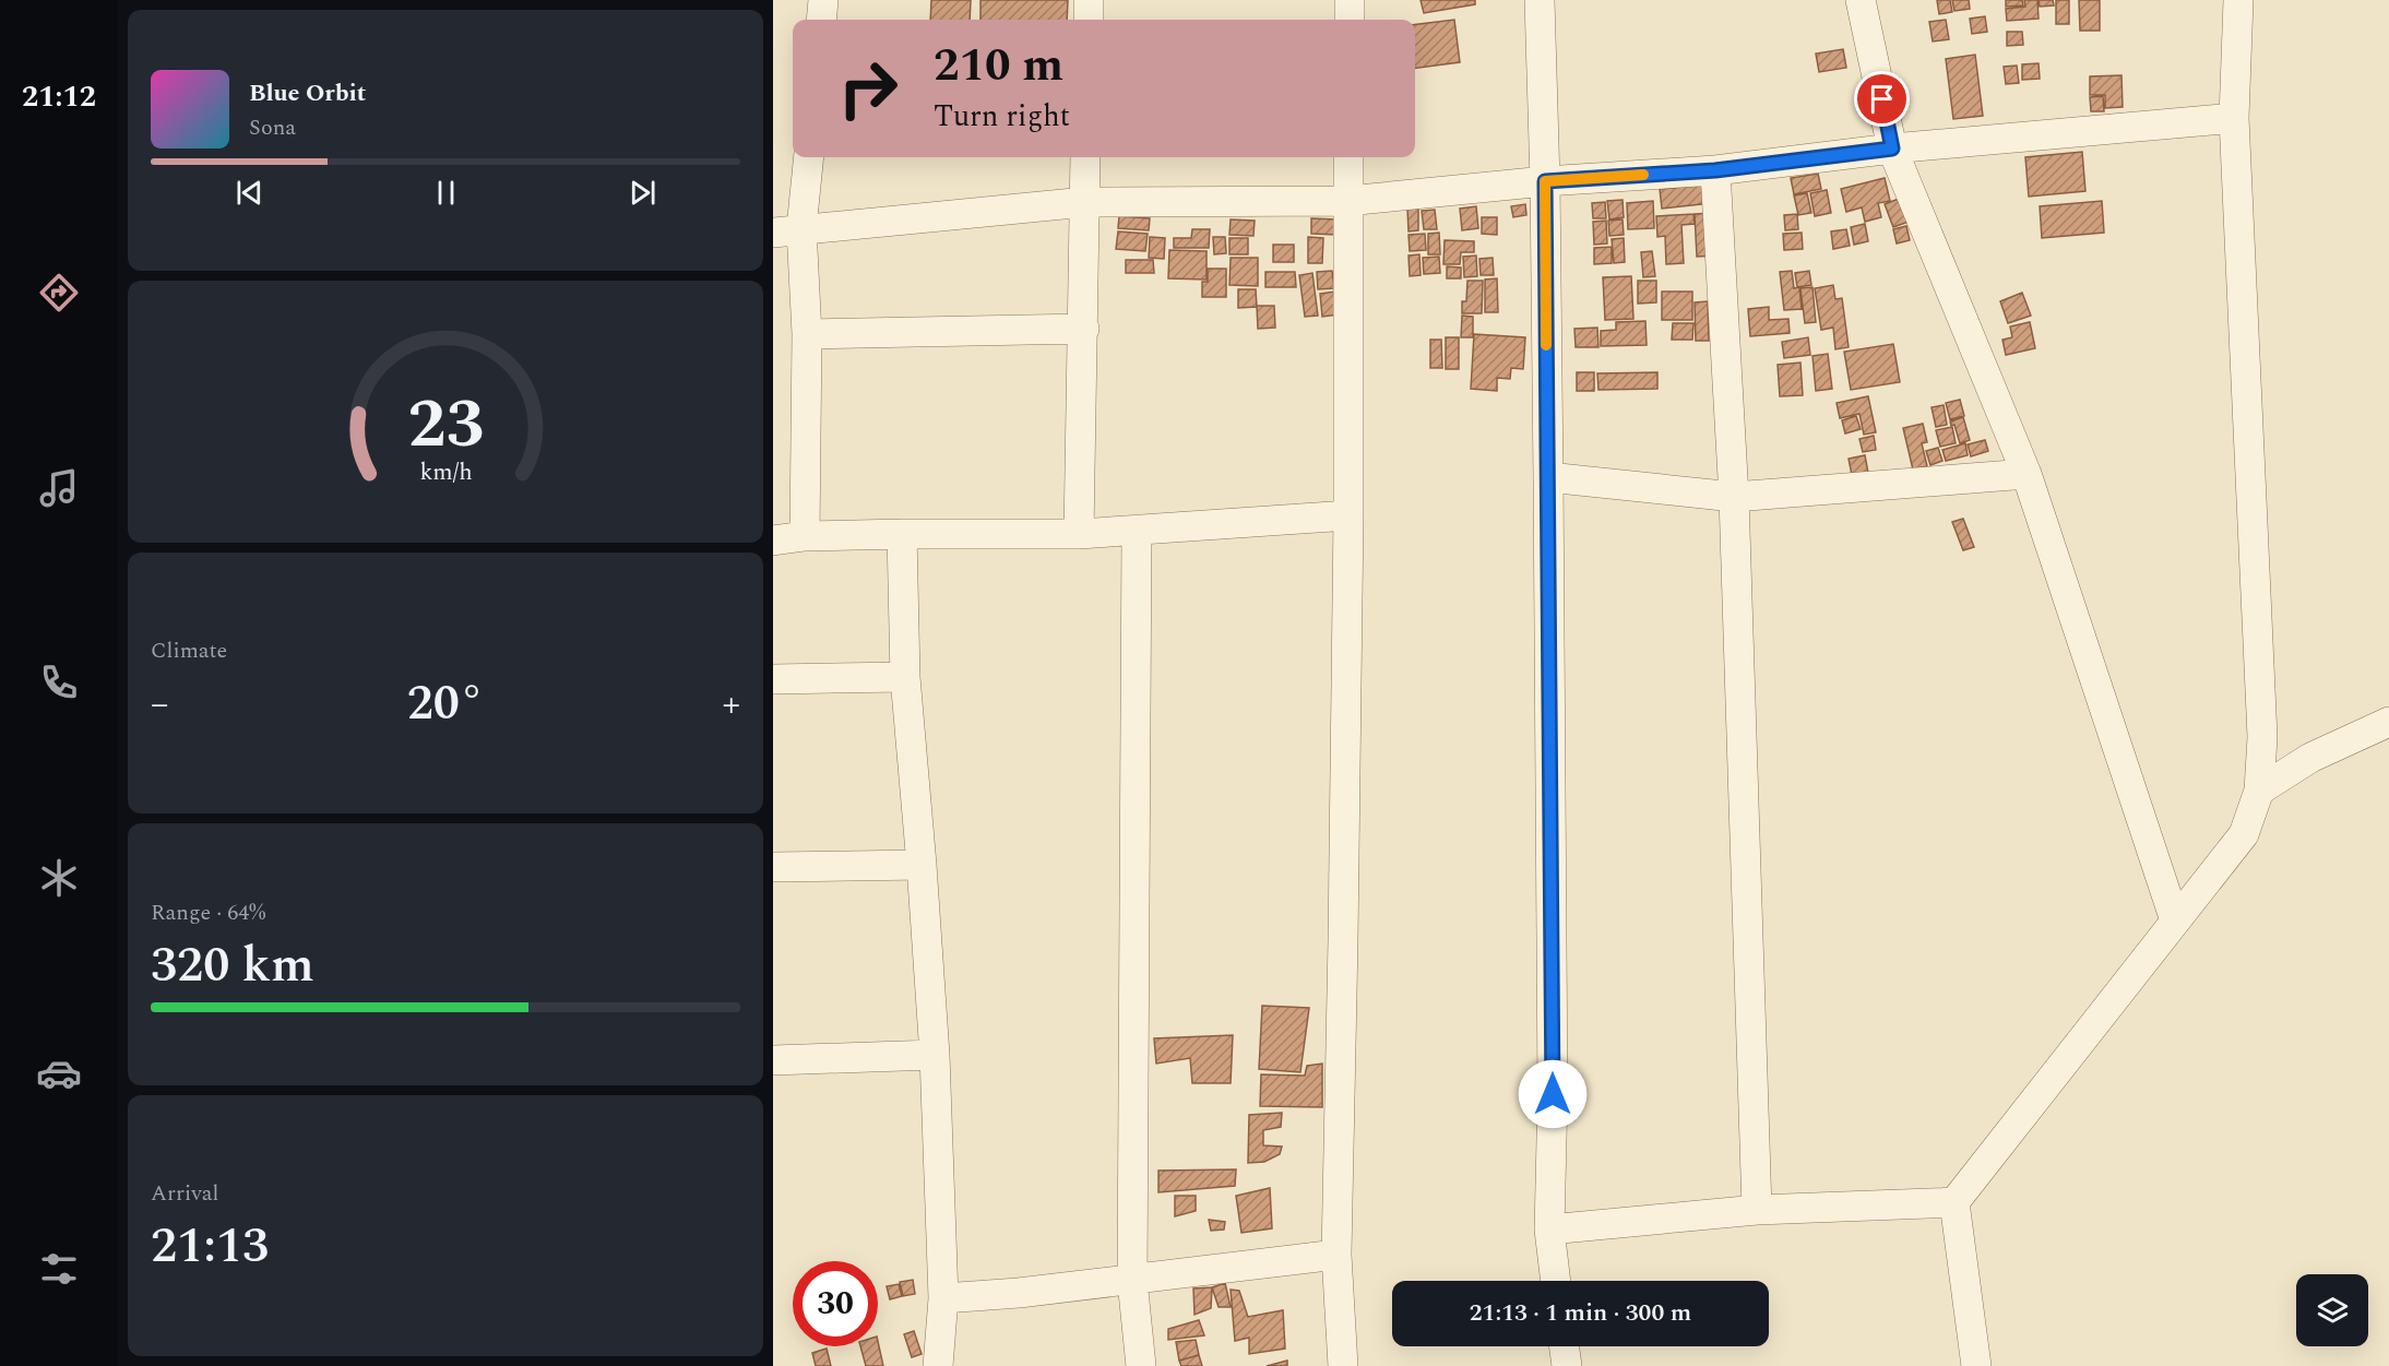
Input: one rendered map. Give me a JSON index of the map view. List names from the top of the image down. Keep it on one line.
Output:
{"page":{"tabs":"21:12","turn":["210 m","Turn right"],"song":["Blue Orbit","Sona"],"tile":["Climate",["Range · 64%","320 km"],["Arrival","21:13"]],"heat":["−","20°","+"],"limit":"30","trip":"21:13 · 1 min · 300 m","gauge":["23","km/h"]}}
